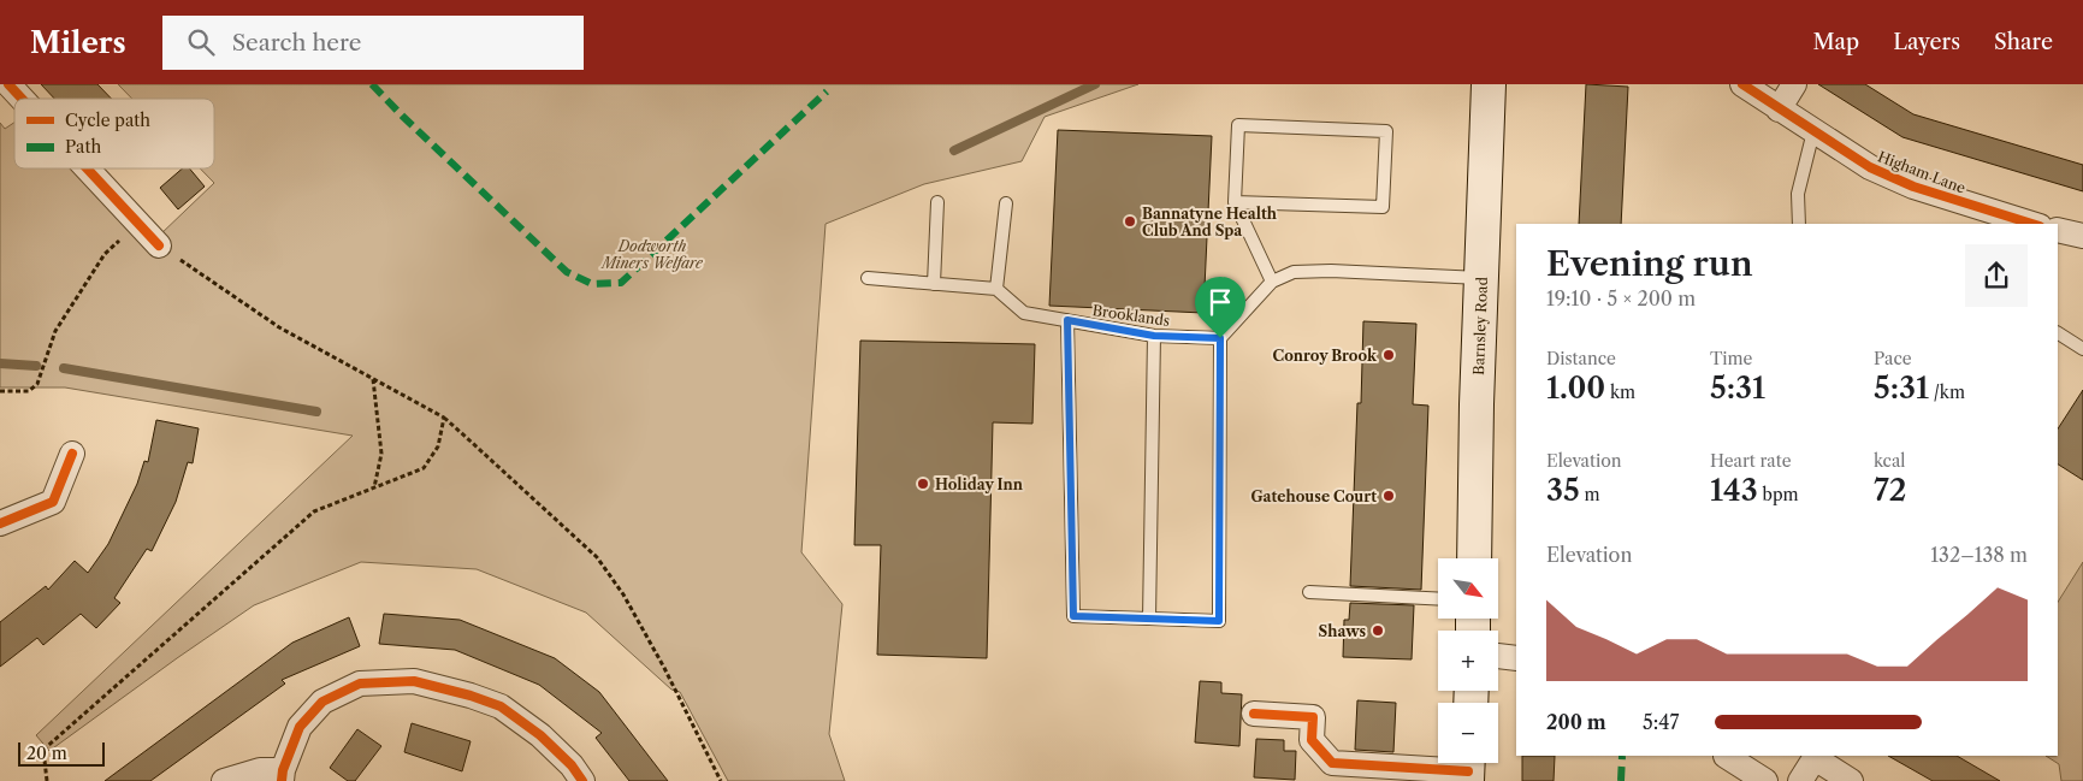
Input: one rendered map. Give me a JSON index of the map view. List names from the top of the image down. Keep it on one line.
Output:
{"streets":{"main road":["Barnsley Road"],"street":["Higham Lane"],"lane":["Brooklands"]},"parks":["Dodworth Miners Welfare"],"places":["Bannatyne Health Club And Spa","Conroy Brook","Holiday Inn","Gatehouse Court","Shaws"],"legend":["Cycle path","Path"],"scale_bar":"20 m","north":"bottom right","page":{"header":"Milers","search":"Search here","nav":["Map","Layers","Share"],"heading":["Evening run","19:10 · 5 × 200 m"],"stats":[["Distance","1.00 km"],["Time","5:31"],["Pace","5:31 /km"],["Elevation","35 m"],["Heart rate","143 bpm"],["kcal","72"]],"chart":["Elevation","132–138 m"],"map_buttons":["+","−"],"list":[{"name":"200 m","note":"5:47"}],"scale":"20 m"}}
